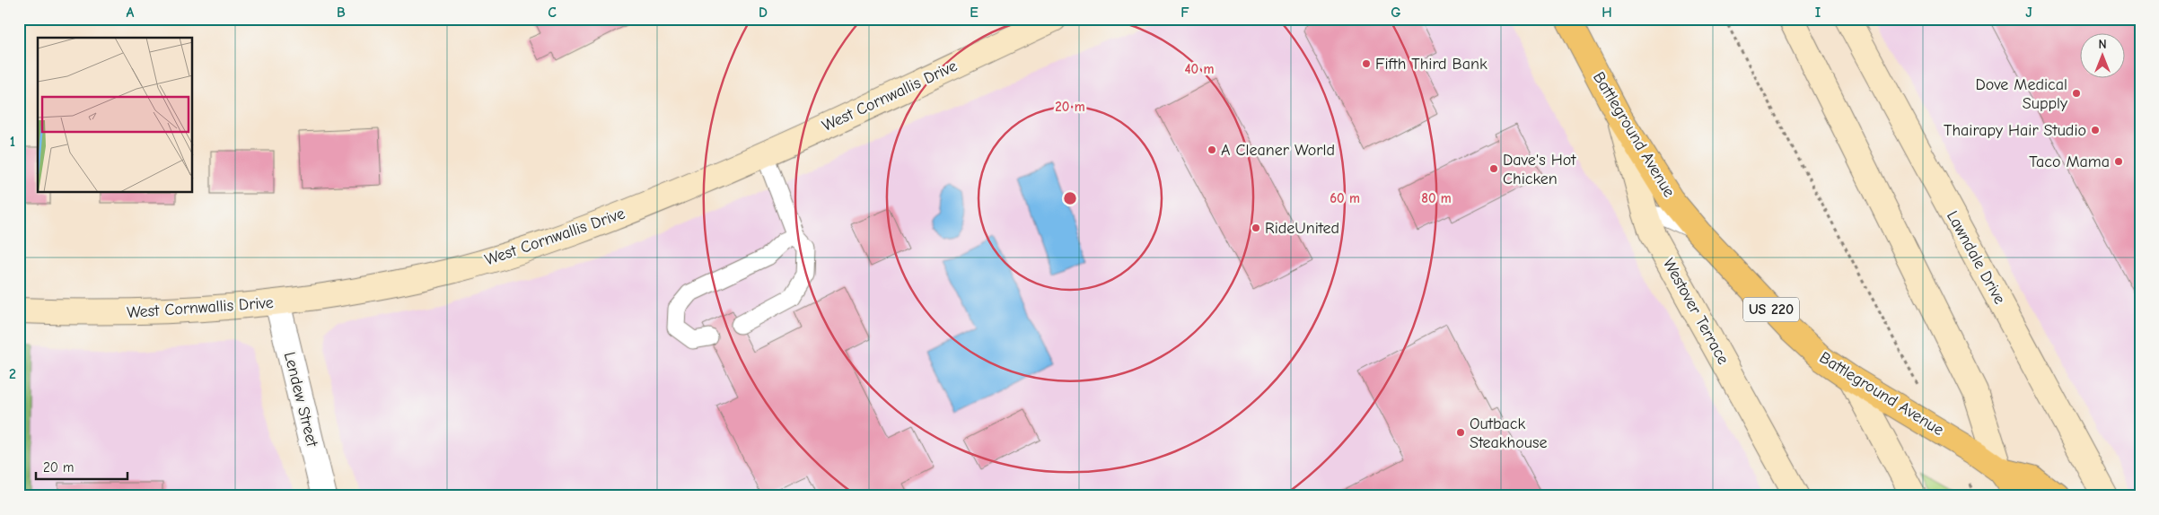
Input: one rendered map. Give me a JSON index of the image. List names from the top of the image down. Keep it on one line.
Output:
{"streets":{"main road":["West Cornwallis Drive","Battleground Avenue","Lawndale Drive","US 220","Westover Terrace"],"street":["Lendew Street"]},"crossings":[["West Cornwallis Drive","Lendew Street"],["Battleground Avenue","Westover Terrace"]],"places":["Fifth Third Bank","Dove Medical Supply","Thairapy Hair Studio","A Cleaner World","Taco Mama","Dave's Hot Chicken","RideUnited","Outback Steakhouse"],"scale_bar":"20 m","north":"top","grid":{"columns":["A","B","C","D","E","F","G","H","I","J"],"rows":["1","2"]},"rings":["40 m","20 m","60 m","80 m"]}
